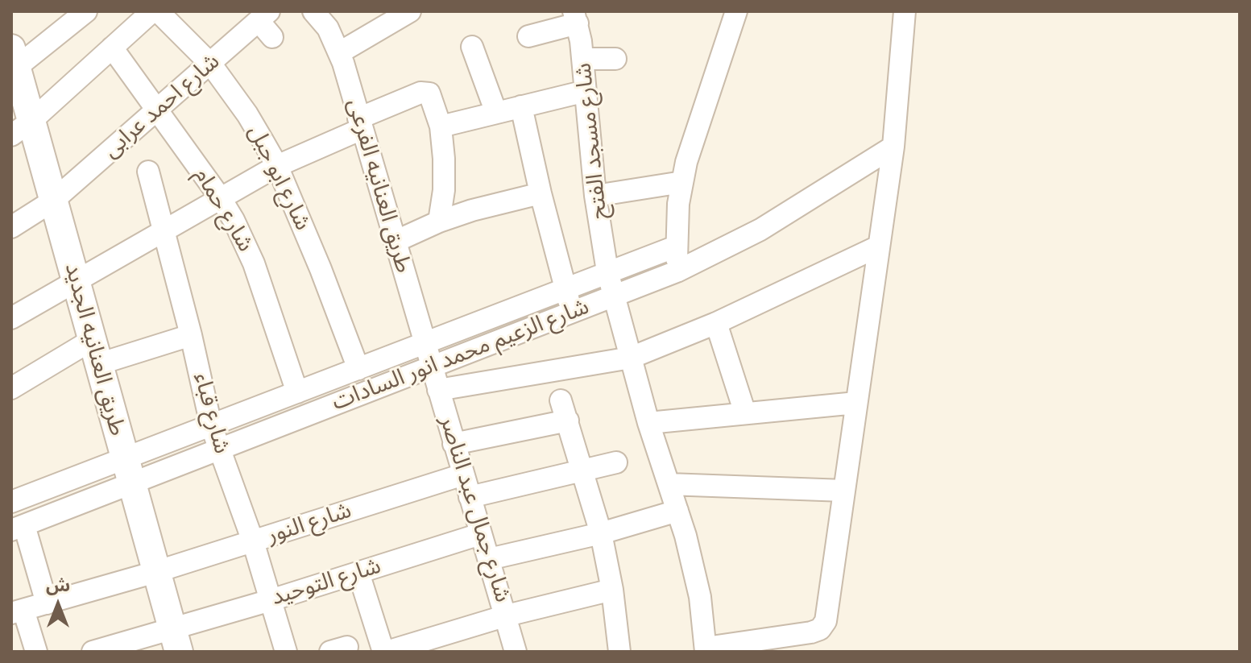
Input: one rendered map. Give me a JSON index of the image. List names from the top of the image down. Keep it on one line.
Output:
{"streets":{"street":["شارع احمد عرابى","شارع مسجد الفتح","شارع ابو جبل","طريق العنانيه الفرعى","شارع حمام","طريق العنانيه الجديد","شارع الزعيم محمد انور السادات","شارع قباء","شارع جمال عبد الناصر","شارع النور","شارع التوحيد"]},"crossings":[["شارع احمد عرابى","شارع ابو جبل"],["شارع احمد عرابى","شارع حمام"],["شارع احمد عرابى","طريق العنانيه الجديد"],["شارع مسجد الفتح","شارع الزعيم محمد انور السادات"],["شارع ابو جبل","شارع الزعيم محمد انور السادات"],["طريق العنانيه الفرعى","شارع الزعيم محمد انور السادات"],["طريق العنانيه الفرعى","شارع جمال عبد الناصر"],["شارع حمام","شارع الزعيم محمد انور السادات"],["طريق العنانيه الجديد","شارع الزعيم محمد انور السادات"],["طريق العنانيه الجديد","شارع النور"],["طريق العنانيه الجديد","شارع التوحيد"],["شارع الزعيم محمد انور السادات","شارع قباء"],["شارع الزعيم محمد انور السادات","شارع جمال عبد الناصر"],["شارع قباء","شارع النور"],["شارع قباء","شارع التوحيد"],["شارع جمال عبد الناصر","شارع النور"],["شارع جمال عبد الناصر","شارع التوحيد"]],"north":"top"}
